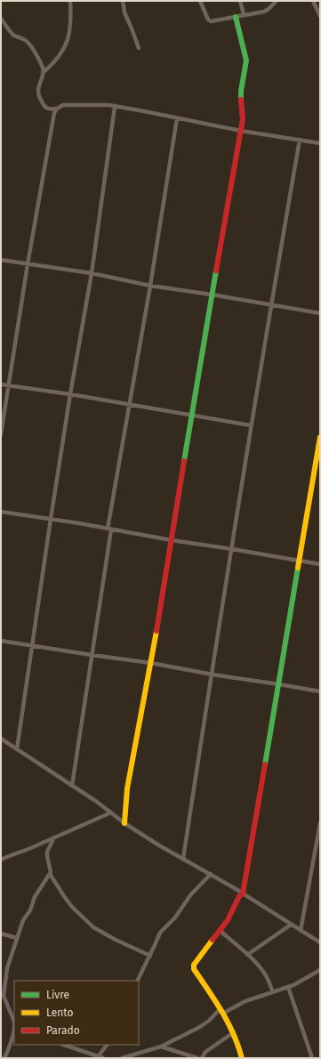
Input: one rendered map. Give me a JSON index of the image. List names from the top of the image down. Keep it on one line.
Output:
{"legend":["Livre","Lento","Parado"]}
